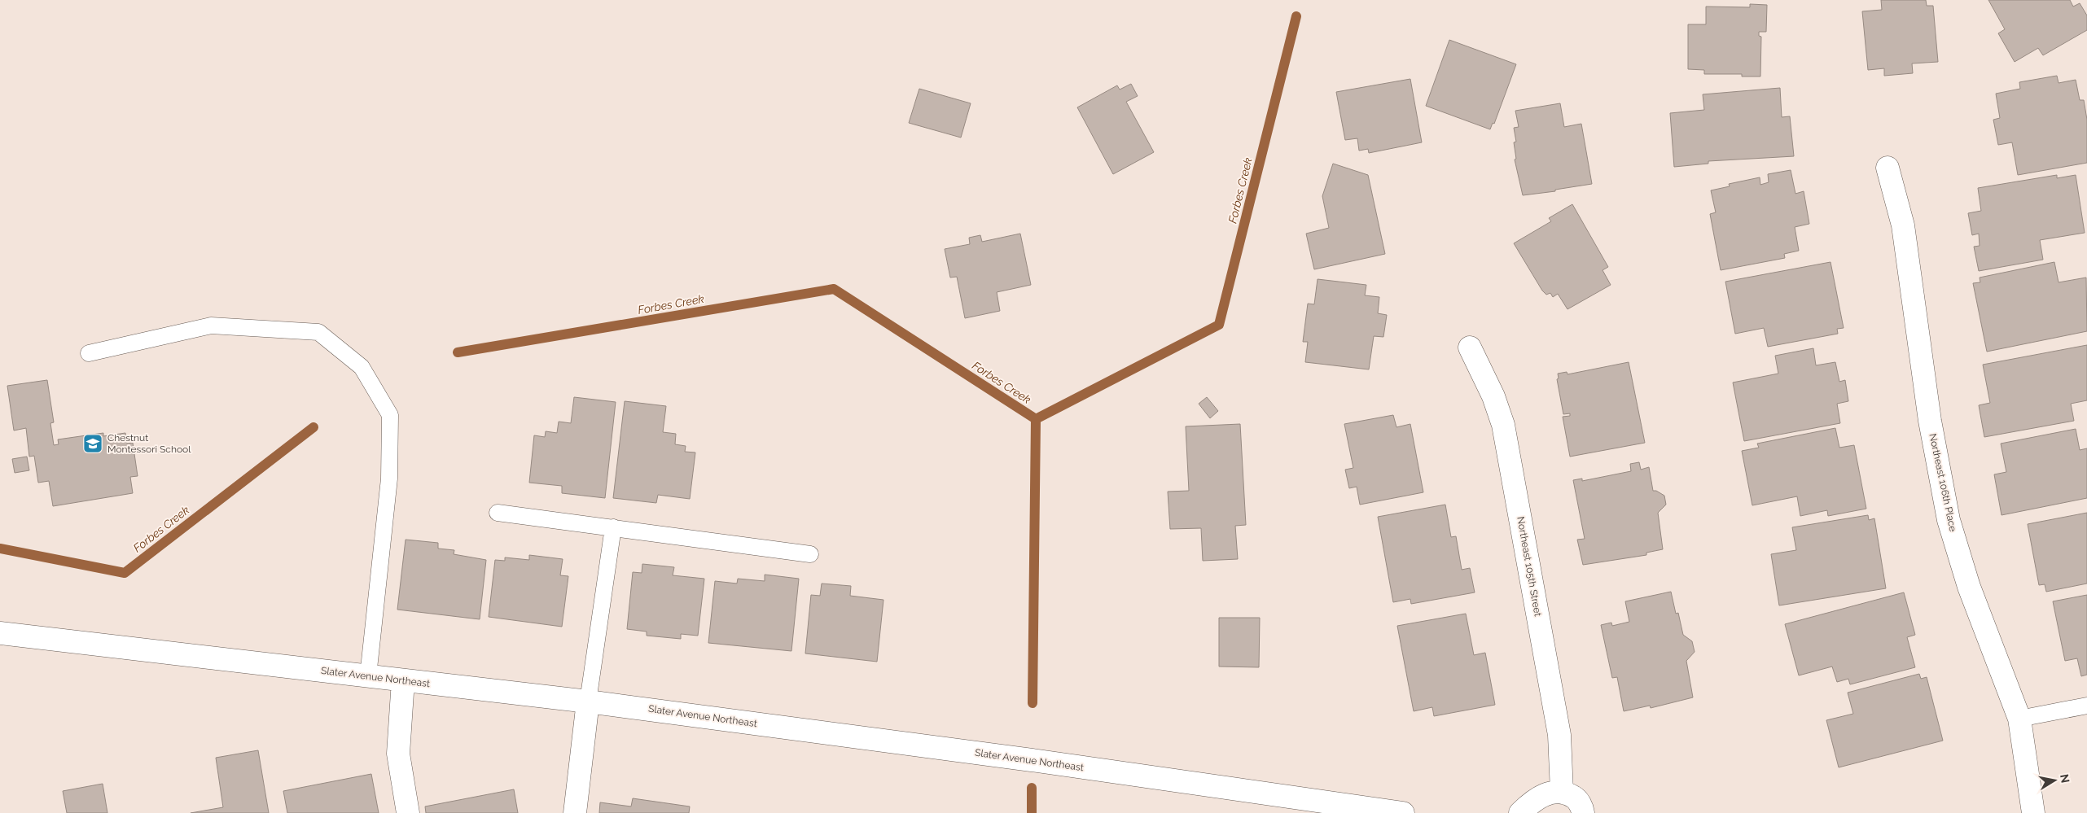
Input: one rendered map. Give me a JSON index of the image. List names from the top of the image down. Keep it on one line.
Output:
{"streets":{"street":["Northeast 106th Place","Northeast 105th Street","Slater Avenue Northeast"]},"water":["Forbes Creek"],"places":{"school or university":["Chestnut Montessori School"]},"north":"right"}
